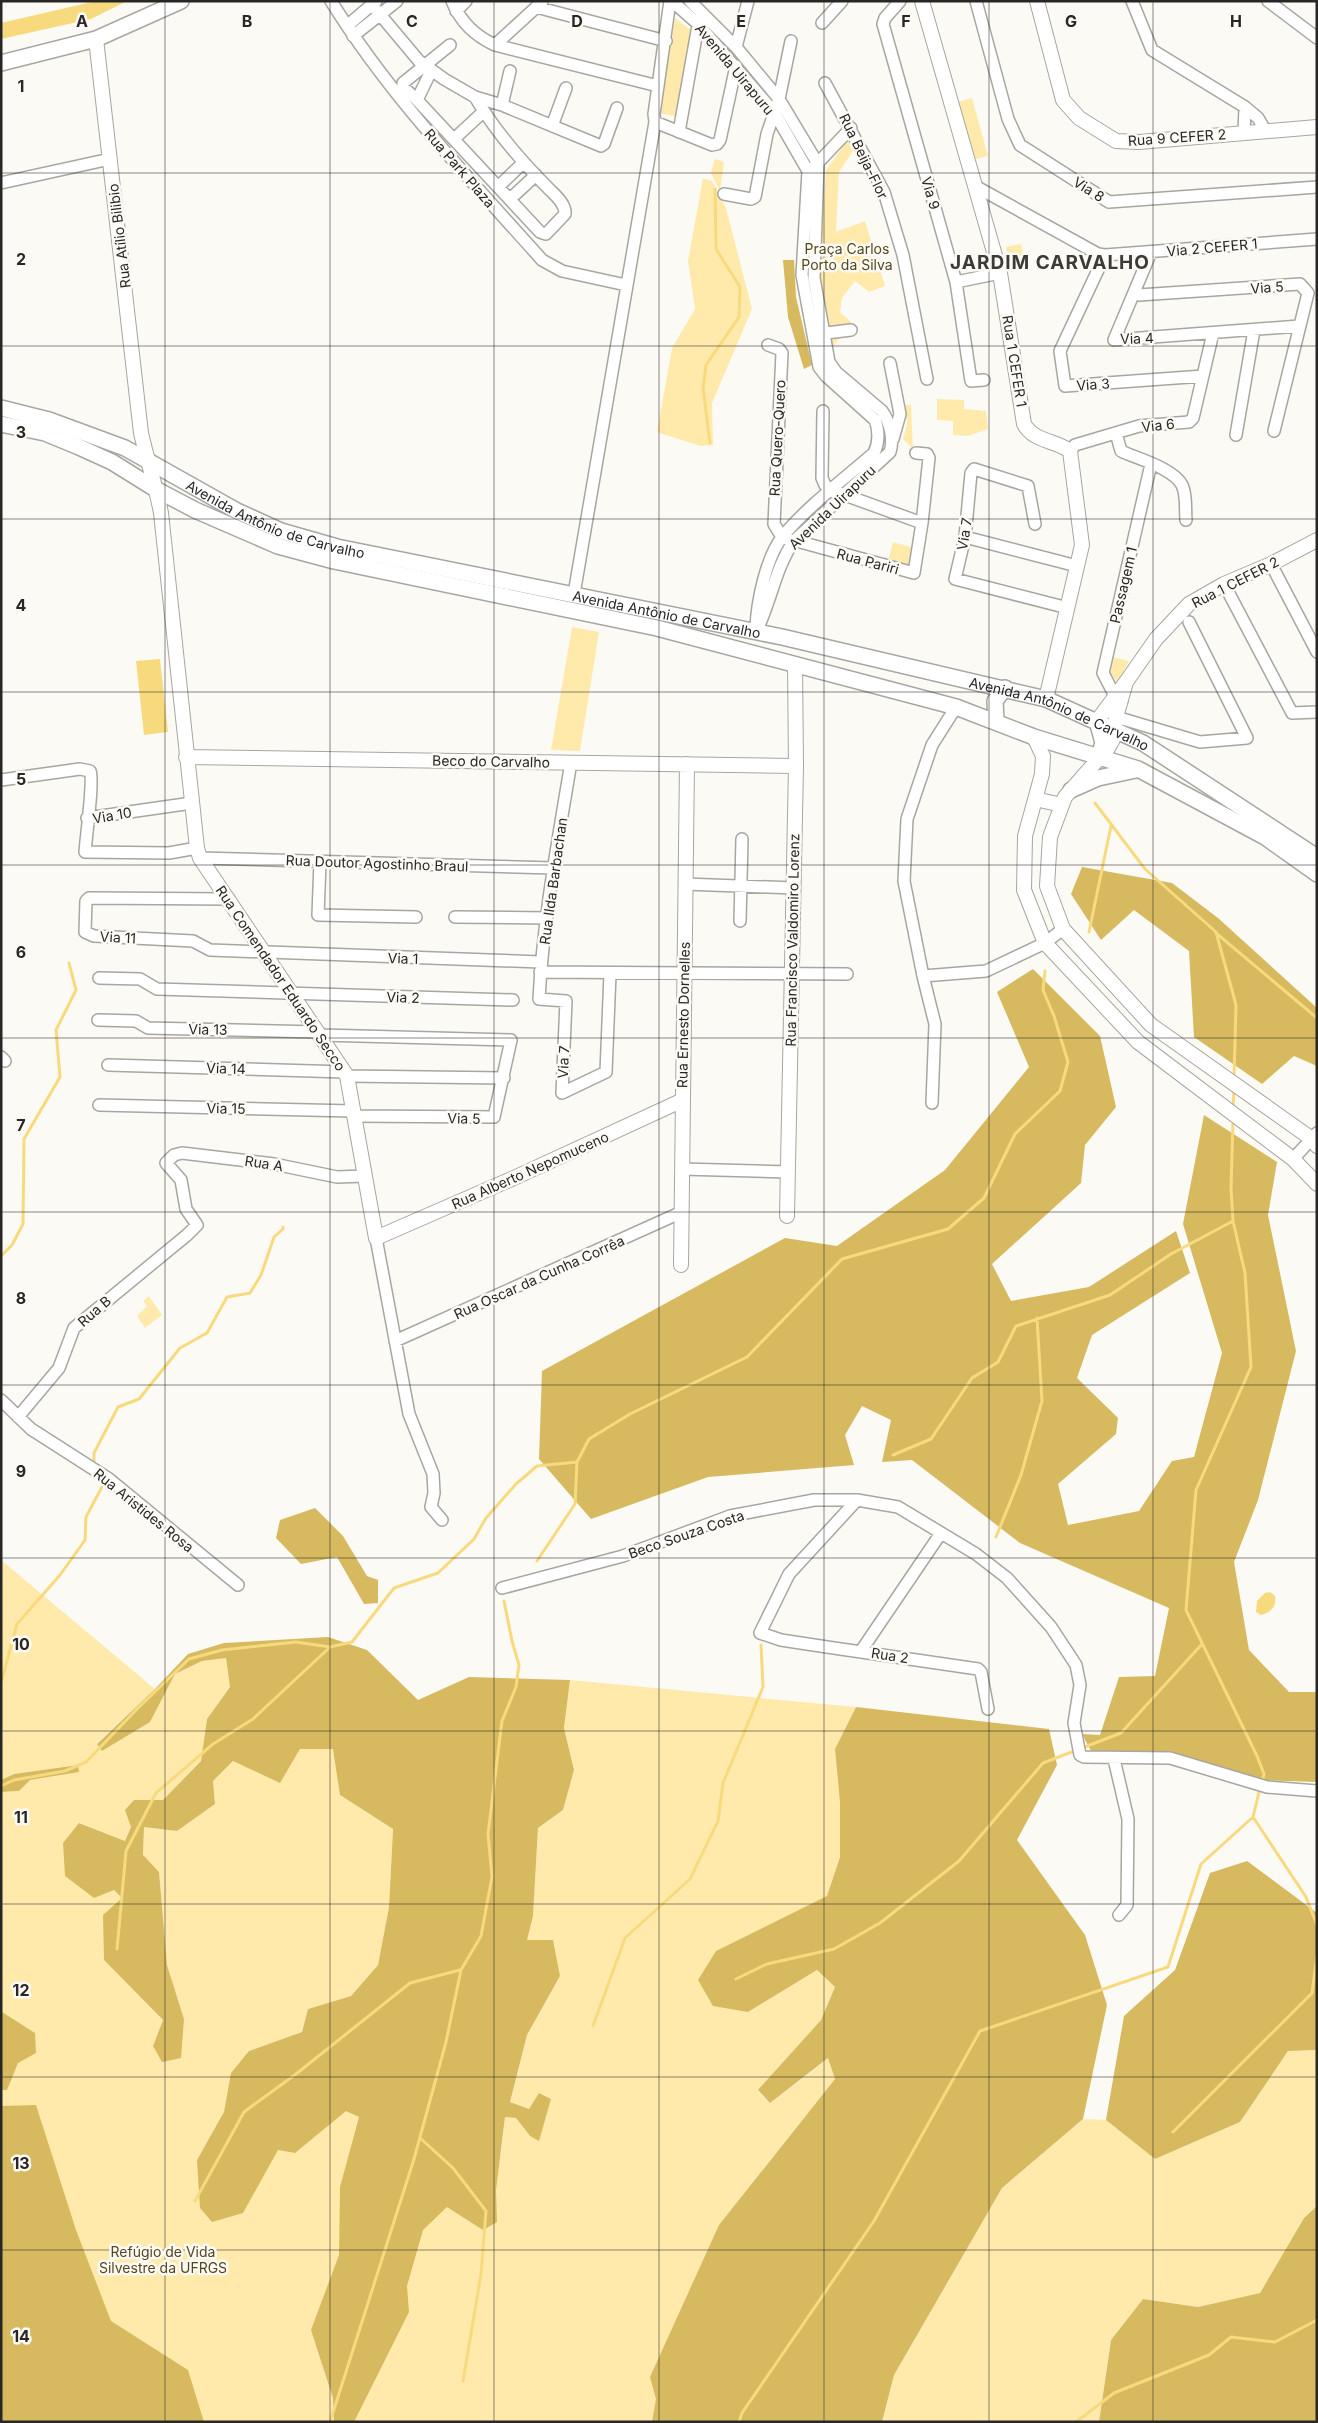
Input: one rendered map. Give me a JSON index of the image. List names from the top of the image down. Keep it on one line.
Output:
{"streets":{"main road":["Avenida Antônio de Carvalho"],"street":["Avenida Uirapuru","Rua 9 CEFER 2","Rua Beija-Flor","Rua Park Plaza","Via 8","Via 9","Rua Atílio Bilibio","Via 2 CEFER 1","Via 5","Via 4","Rua 1 CEFER 1","Via 3","Via 6","Rua Quero-Quero","Via 7","Rua Pariri","Rua 1 CEFER 2","Passagem 1","Beco do Carvalho","Via 10","Rua Doutor Agostinho Braul","Rua Ilda Barbachan","Via 11","Rua Francisco Valdomiro Lorenz","Via 1","Rua Comendador Eduardo Secco","Via 2","Rua Ernesto Dornelles","Via 13","Via 14","Via 15","Rua A","Rua Alberto Nepomuceno","Rua Oscar da Cunha Corrêa","Rua B","Rua Aristides Rosa","Beco Souza Costa","Rua 2"]},"crossings":[["Avenida Uirapuru","Rua Quero-Quero"],["Avenida Uirapuru","Avenida Antônio de Carvalho"],["Avenida Uirapuru","Rua Pariri"],["Rua Atílio Bilibio","Avenida Antônio de Carvalho"],["Rua Atílio Bilibio","Rua Comendador Eduardo Secco"],["Via 2 CEFER 1","Via 4"],["Via 2 CEFER 1","Rua 1 CEFER 1"],["Via 2 CEFER 1","Via 3"],["Via 5","Via 4"],["Via 5","Rua Comendador Eduardo Secco"],["Via 5","Via 13"],["Via 5","Via 15"],["Via 4","Via 6"],["Rua 1 CEFER 1","Via 6"],["Via 3","Via 6"],["Rua Quero-Quero","Rua Pariri"],["Avenida Antônio de Carvalho","Rua 1 CEFER 2"],["Avenida Antônio de Carvalho","Rua Francisco Valdomiro Lorenz"],["Avenida Antônio de Carvalho","Rua Comendador Eduardo Secco"],["Via 7","Rua Ilda Barbachan"],["Via 7","Via 1"],["Rua 1 CEFER 2","Passagem 1"],["Beco do Carvalho","Rua Ilda Barbachan"],["Beco do Carvalho","Rua Francisco Valdomiro Lorenz"],["Beco do Carvalho","Rua Comendador Eduardo Secco"],["Beco do Carvalho","Rua Ernesto Dornelles"],["Via 10","Rua Doutor Agostinho Braul"],["Via 10","Rua Comendador Eduardo Secco"],["Rua Doutor Agostinho Braul","Rua Ilda Barbachan"],["Rua Doutor Agostinho Braul","Rua Comendador Eduardo Secco"],["Rua Ilda Barbachan","Via 1"],["Via 11","Via 1"],["Via 11","Rua Comendador Eduardo Secco"],["Rua Francisco Valdomiro Lorenz","Via 1"],["Via 1","Rua Comendador Eduardo Secco"],["Via 1","Rua Ernesto Dornelles"],["Rua Comendador Eduardo Secco","Via 2"],["Rua Comendador Eduardo Secco","Via 13"],["Rua Comendador Eduardo Secco","Via 14"],["Rua Comendador Eduardo Secco","Via 15"],["Rua Comendador Eduardo Secco","Rua A"],["Rua Comendador Eduardo Secco","Rua Alberto Nepomuceno"],["Rua Comendador Eduardo Secco","Rua Oscar da Cunha Corrêa"],["Rua Ernesto Dornelles","Rua Alberto Nepomuceno"],["Rua Ernesto Dornelles","Rua Oscar da Cunha Corrêa"],["Rua A","Rua B"],["Rua B","Rua Aristides Rosa"],["Beco Souza Costa","Rua 2"]],"districts":["JARDIM CARVALHO"],"parks":["Praça Carlos Porto da Silva","Refúgio de Vida Silvestre da UFRGS"],"grid":{"columns":["A","B","C","D","E","F","G","H"],"rows":["1","2","3","4","5","6","7","8","9","10","11","12","13","14"]}}
